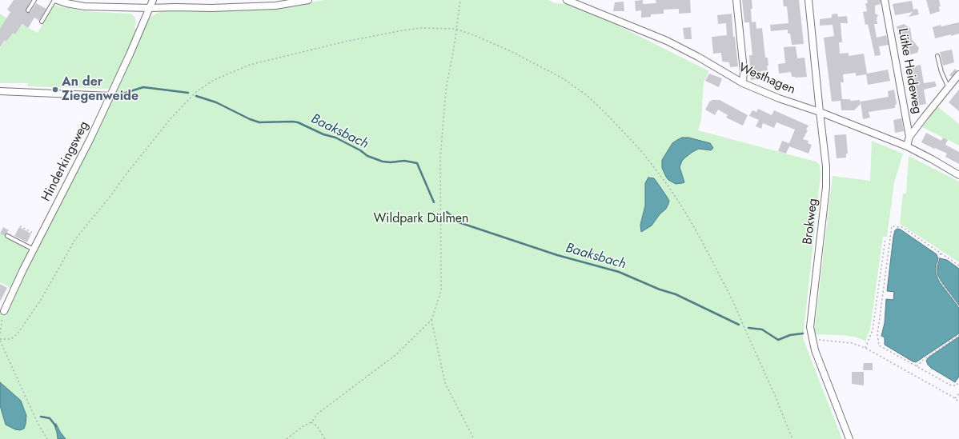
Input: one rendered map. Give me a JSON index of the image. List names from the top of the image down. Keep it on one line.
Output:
{"streets":{"street":["Lütke Heideweg","Westhagen","Hinderkingsweg","Brokweg"]},"crossings":[["Lütke Heideweg","Westhagen"],["Westhagen","Brokweg"]],"water":["Baaksbach"],"parks":["Wildpark Dülmen"],"places":["An der Ziegenweide"]}
